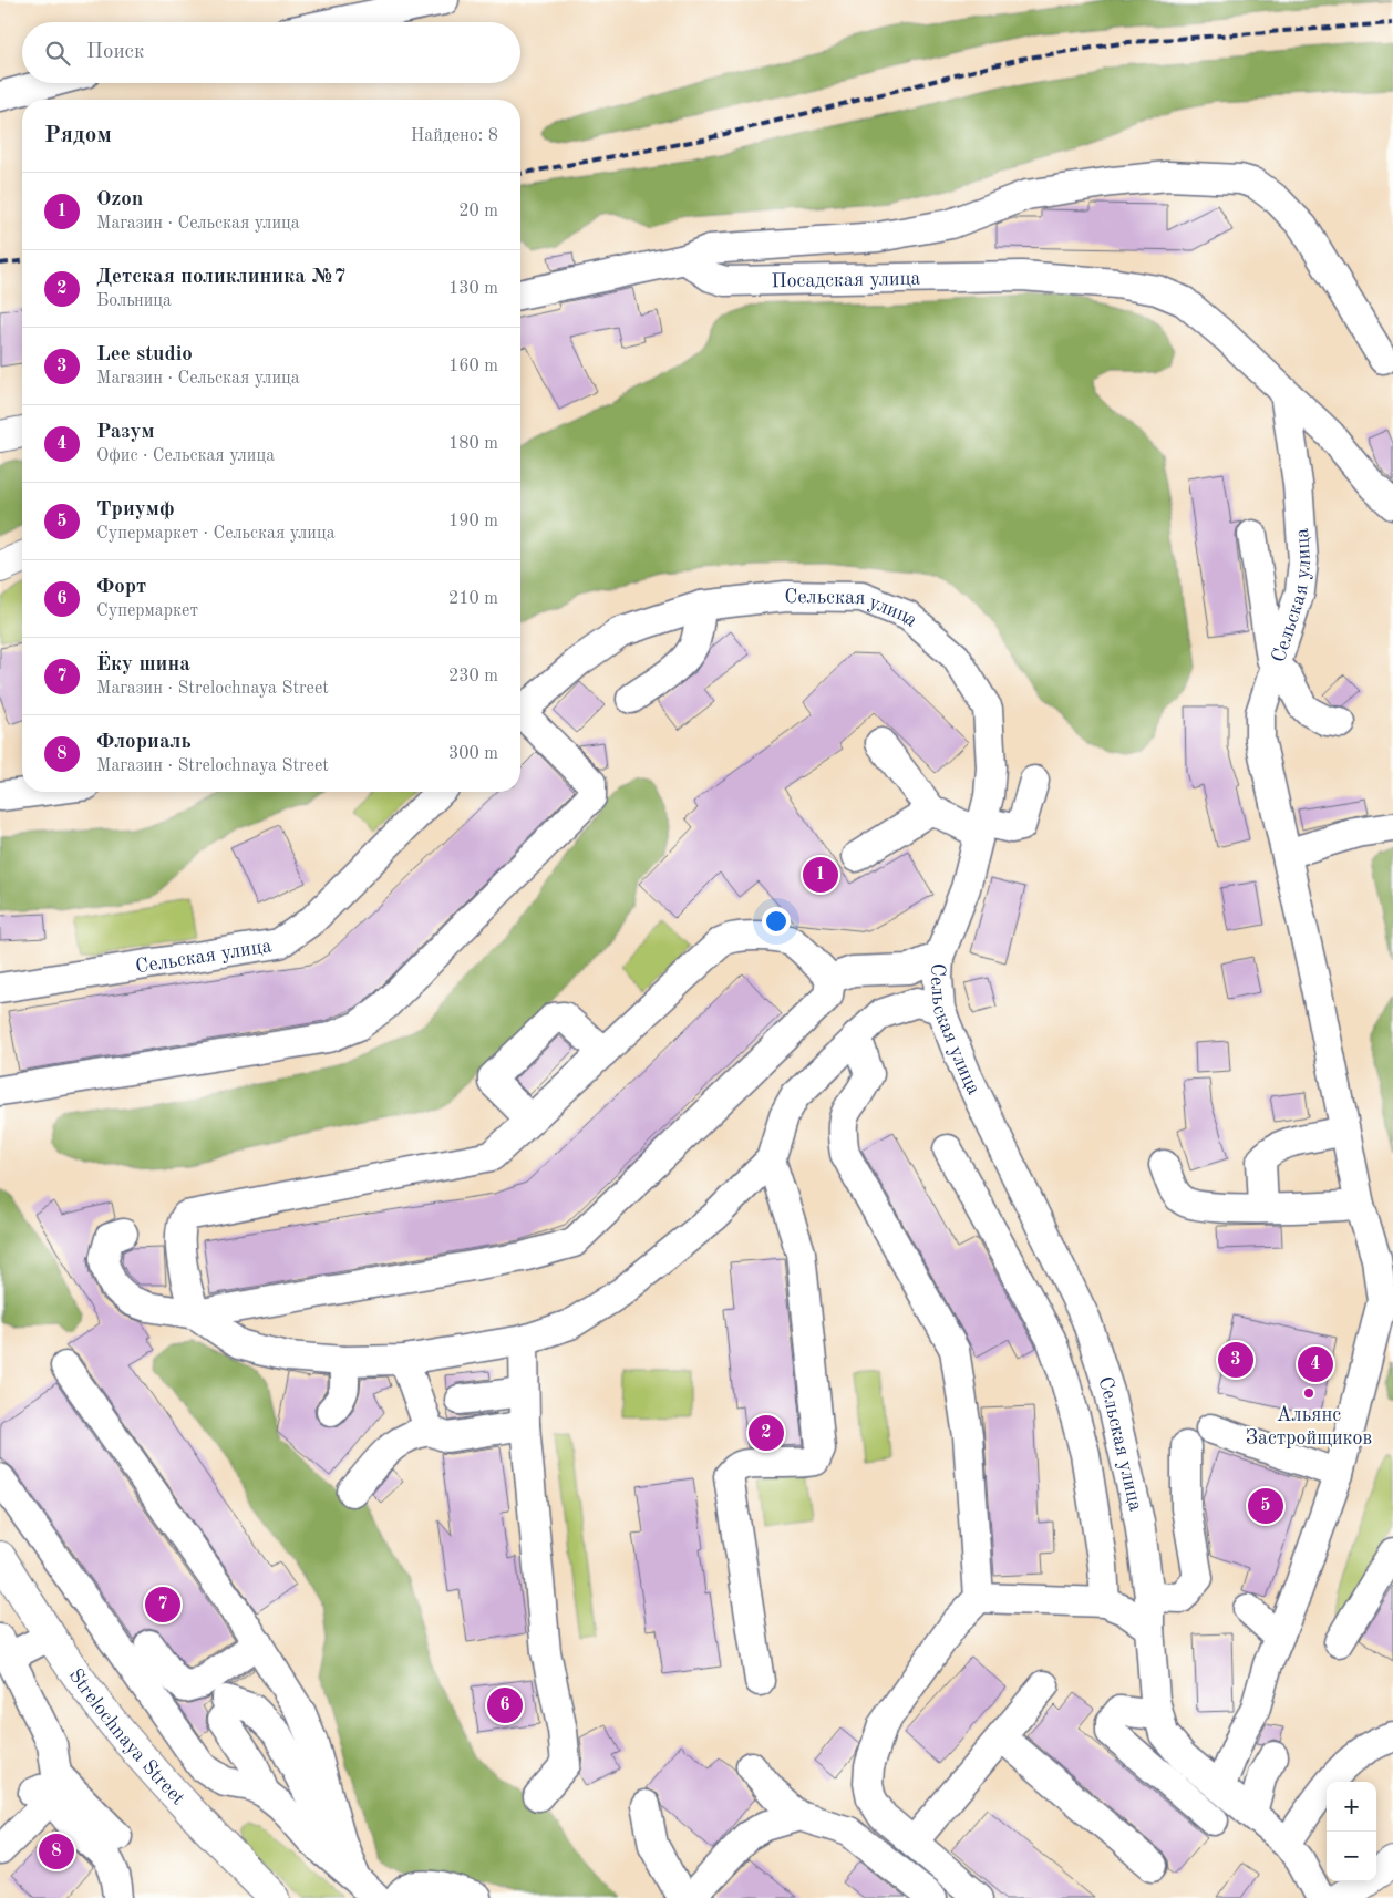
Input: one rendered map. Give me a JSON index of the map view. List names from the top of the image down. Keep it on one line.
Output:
{"streets":{"main road":["Strelochnaya Street"],"street":["Посадская улица","Сельская улица"]},"crossings":[["Посадская улица","Сельская улица"]],"places":["Альянс Застройщиков"],"page":{"search":"Поиск","heading":["Рядом","Найдено: 8"],"list":[{"mark":"1","name":"Ozon","note":"Магазин · Сельская улица","value":"20 m"},{"mark":"2","name":"Детская поликлиника №7","note":"Больница","value":"130 m"},{"mark":"3","name":"Lee studio","note":"Магазин · Сельская улица","value":"160 m"},{"mark":"4","name":"Разум","note":"Офис · Сельская улица","value":"180 m"},{"mark":"5","name":"Триумф","note":"Супермаркет · Сельская улица","value":"190 m"},{"mark":"6","name":"Форт","note":"Супермаркет","value":"210 m"},{"mark":"7","name":"Ёку шина","note":"Магазин · Strelochnaya Street","value":"230 m"},{"mark":"8","name":"Флориаль","note":"Магазин · Strelochnaya Street","value":"300 m"}],"pins":["1","3","4","2","5","7","6","8"],"map_buttons":["+","−"]}}
